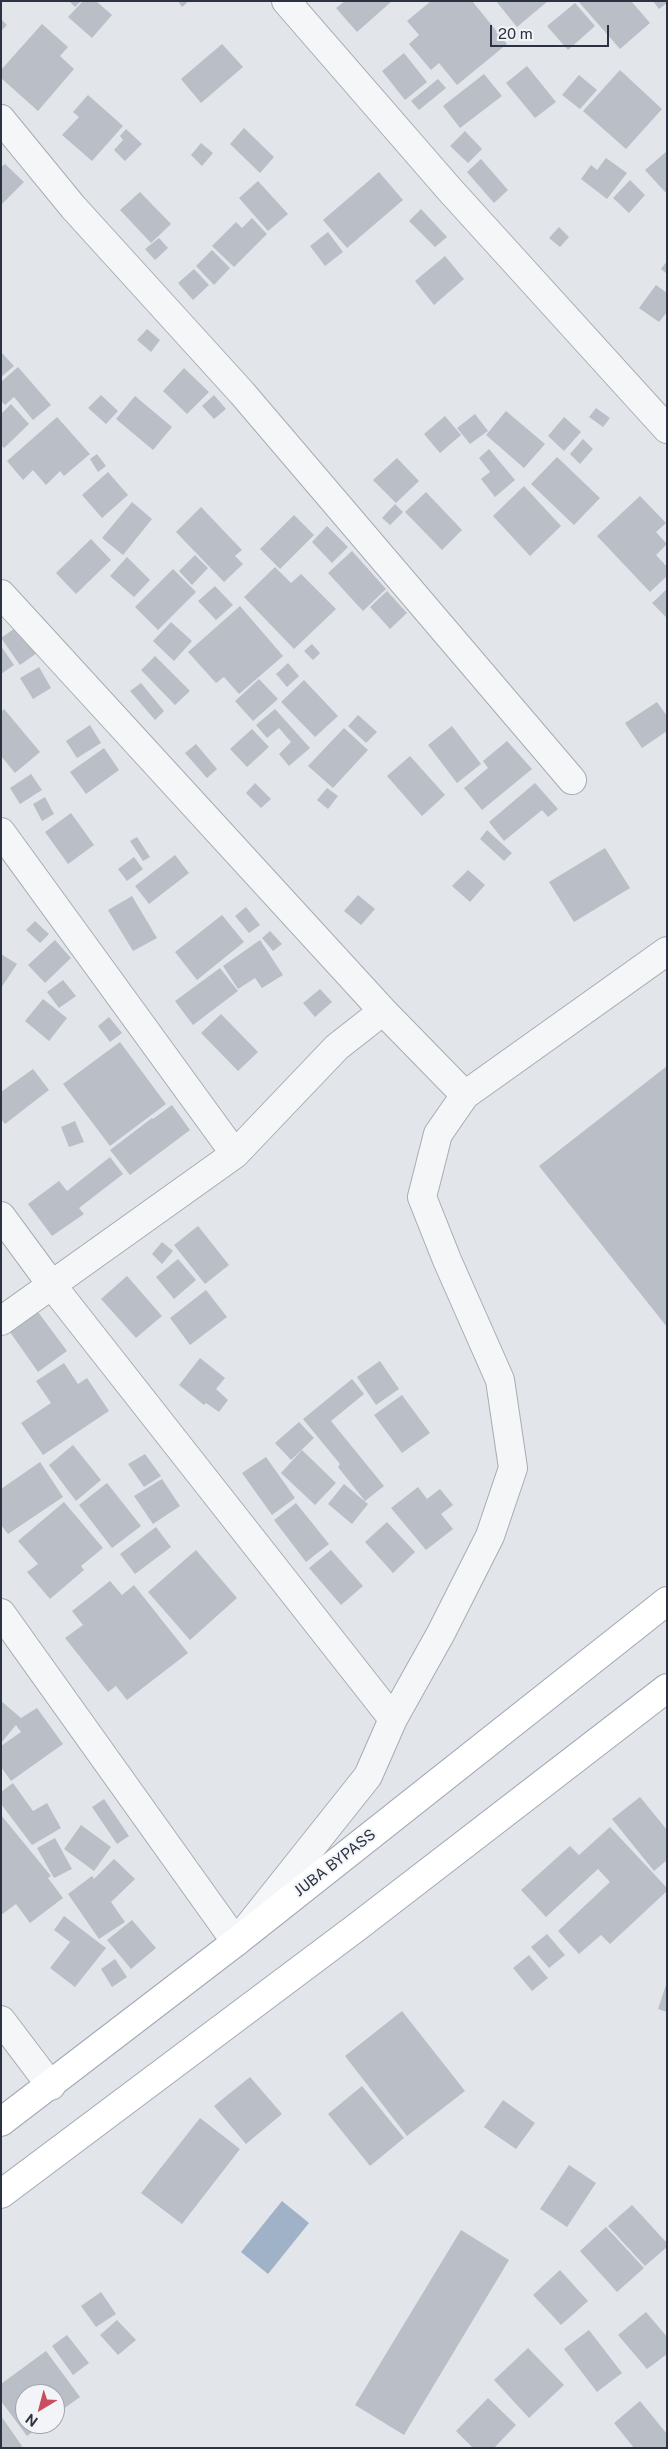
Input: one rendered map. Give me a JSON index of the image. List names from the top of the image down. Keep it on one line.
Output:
{"streets":{"main road":["JUBA BYPASS"]},"scale_bar":"20 m","north":"bottom left"}
